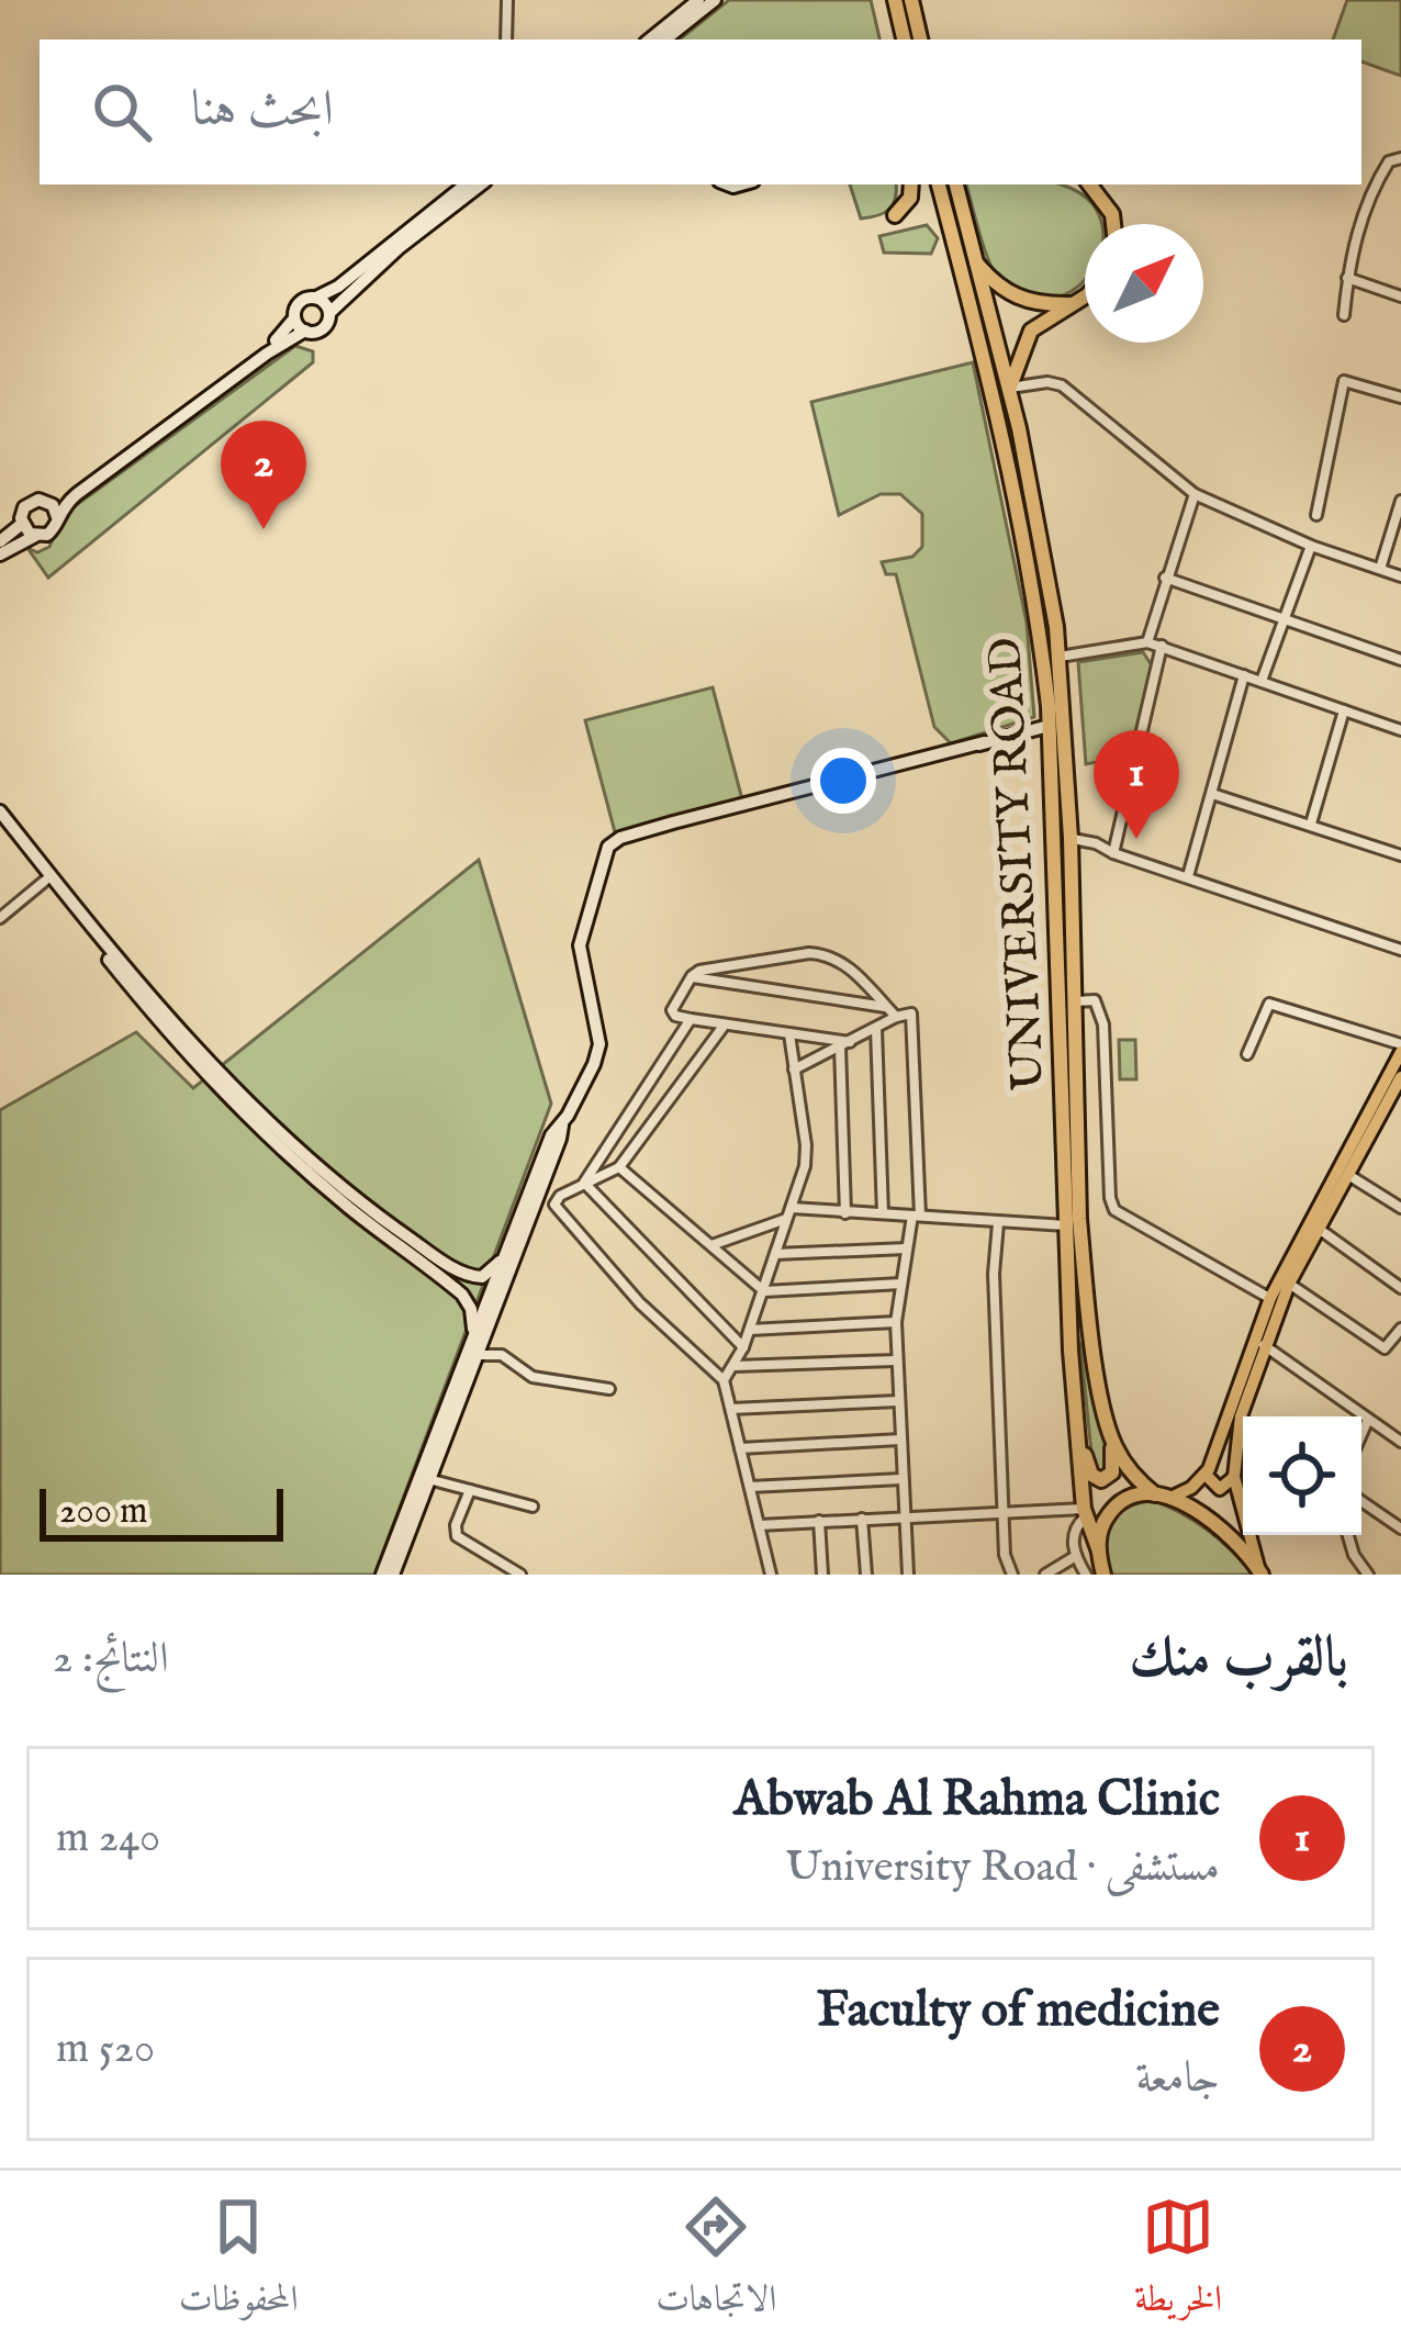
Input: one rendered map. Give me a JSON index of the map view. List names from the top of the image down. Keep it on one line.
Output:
{"streets":{"highway":["UNIVERSITY ROAD"]},"scale_bar":"200 m","north":"top right","page":{"search":"ابحث هنا","pins":["2","1"],"scale":"200 m","heading":["بالقرب منك","النتائج: 2"],"list":[{"mark":"1","name":"Abwab Al Rahma Clinic","note":"مستشفى · University Road","value":"240 m"},{"mark":"2","name":"Faculty of medicine","note":"جامعة","value":"520 m"}],"nav":["الخريطة","الاتجاهات","المحفوظات"]}}
